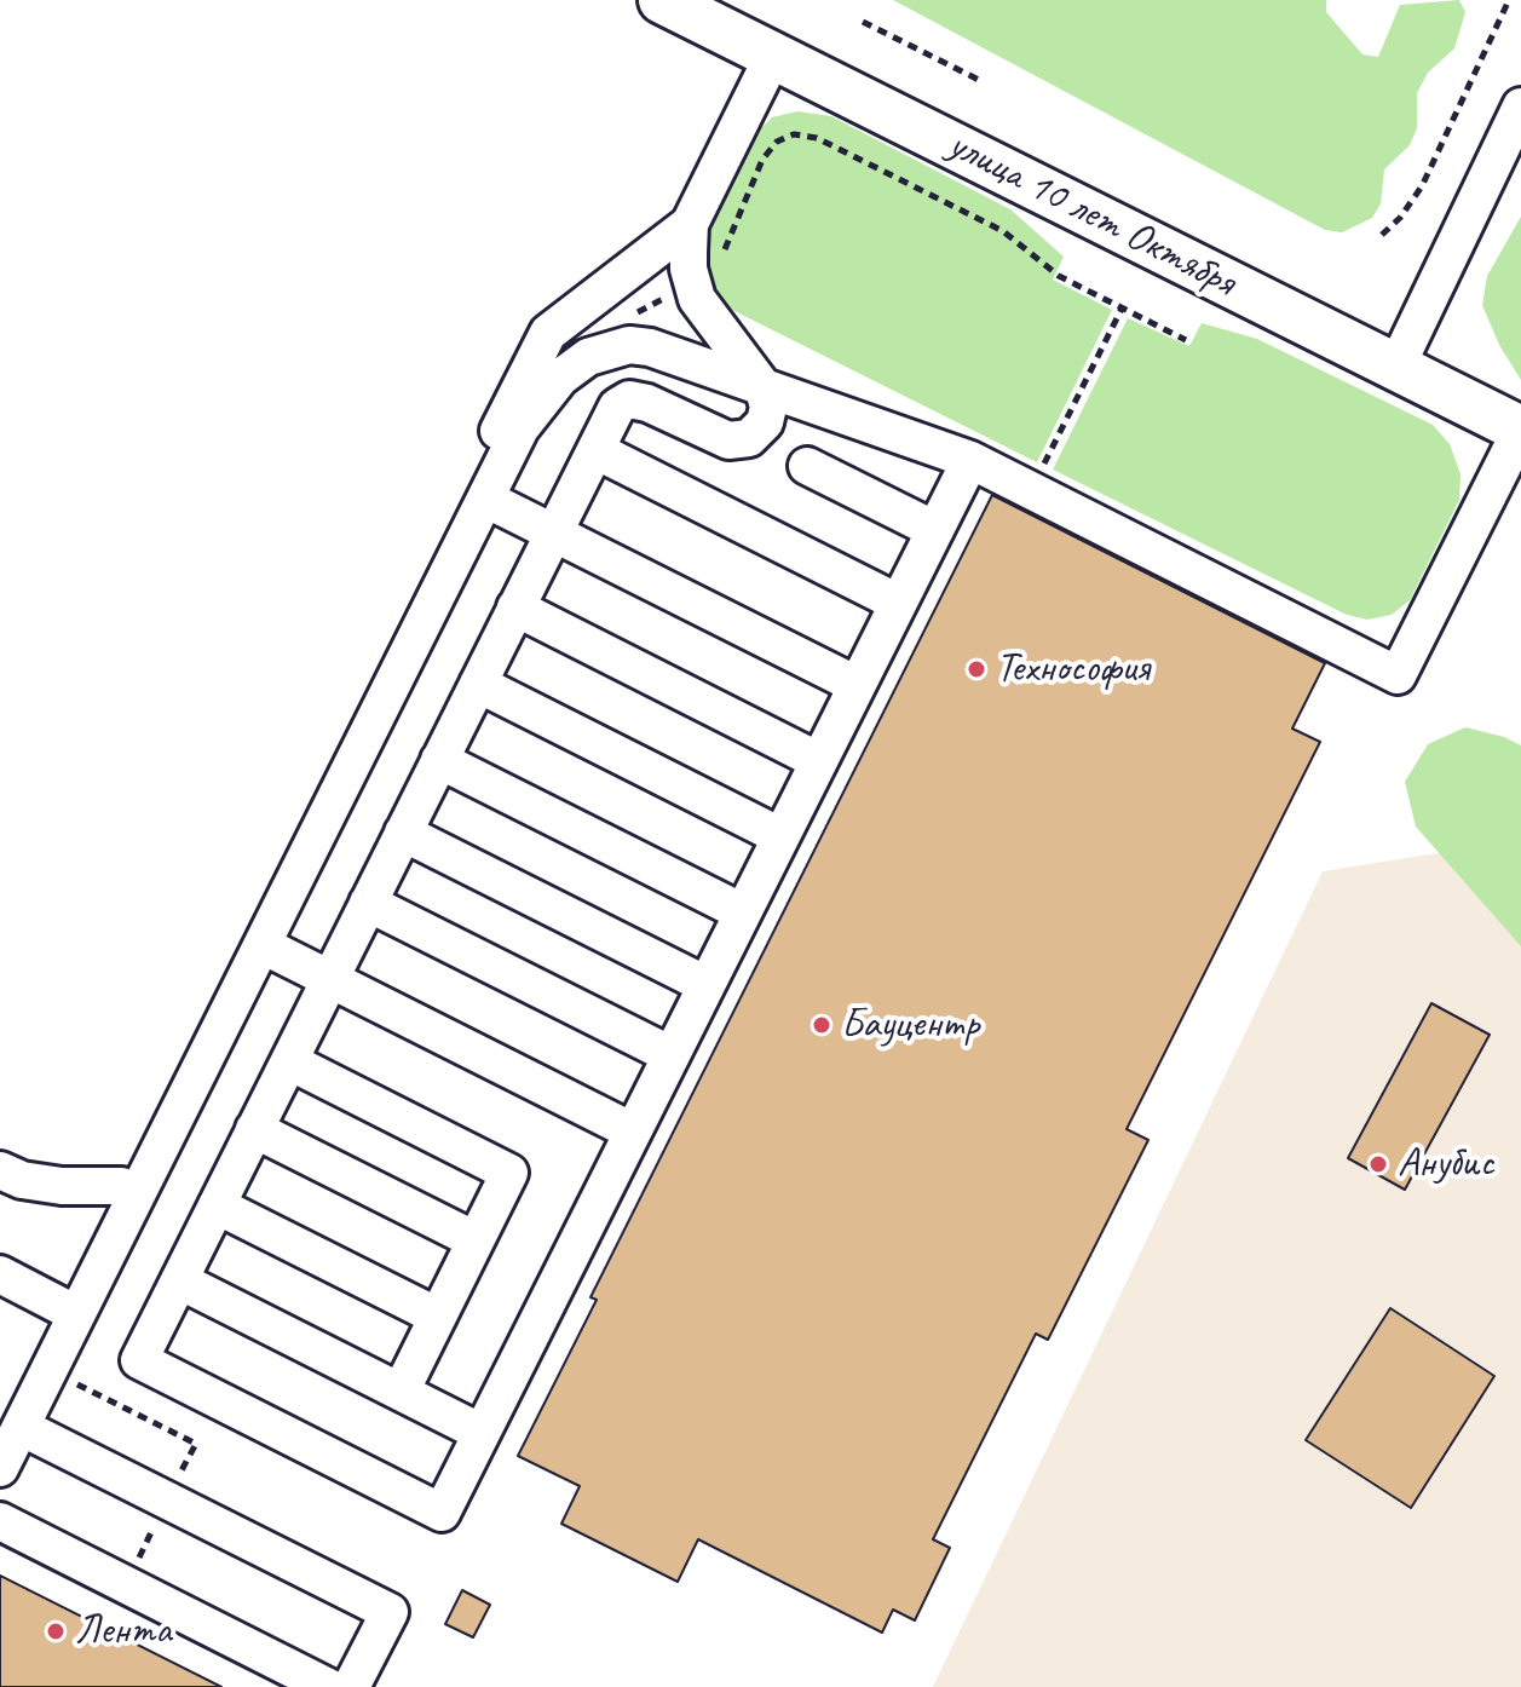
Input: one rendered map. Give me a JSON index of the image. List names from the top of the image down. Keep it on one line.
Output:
{"streets":{"main road":["улица 10 лет Октября"]},"places":["Технософия","Бауцентр","Анубис","Лента"]}
